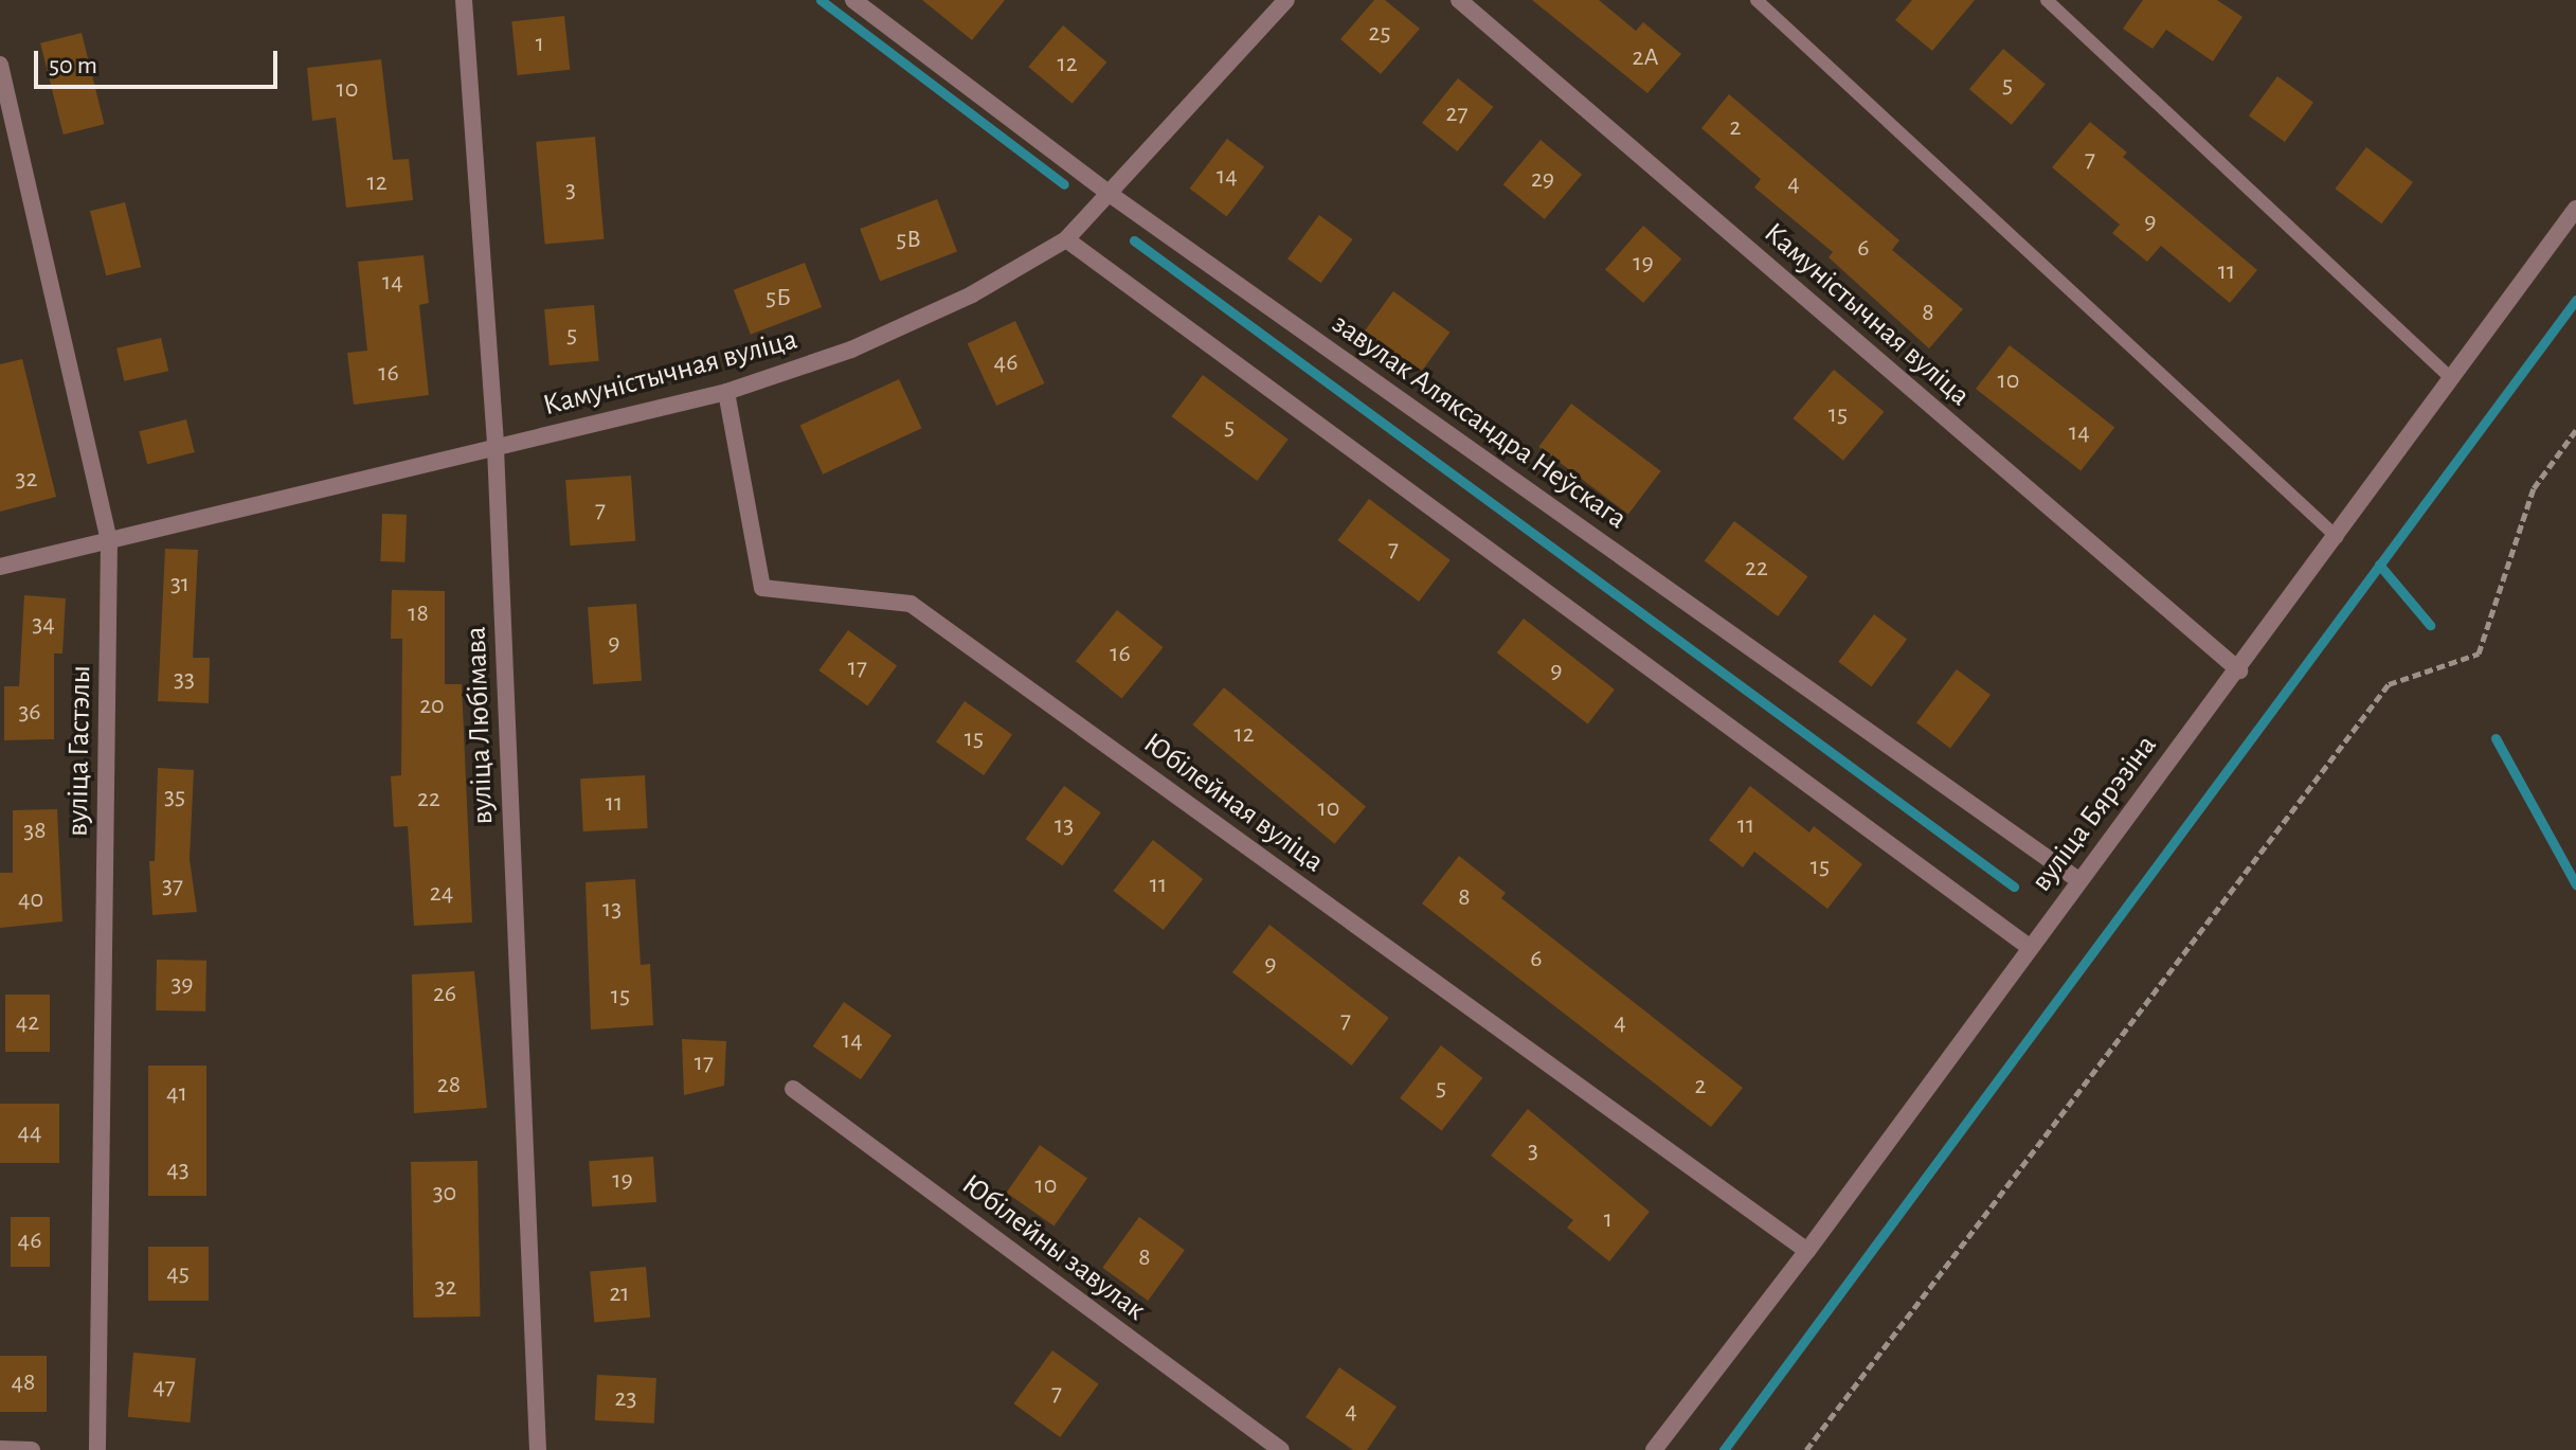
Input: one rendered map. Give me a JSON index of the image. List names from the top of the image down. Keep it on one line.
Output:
{"streets":{"street":["Камуністычная вуліца","завулак Аляксандра Неўскага","вуліца Любімава","вуліца Гастэлы","Юбілейная вуліца","вуліца Бярэзіна","Юбілейны завулак"]},"crossings":[["Камуністычная вуліца","завулак Аляксандра Неўскага"],["Камуністычная вуліца","вуліца Любімава"],["Камуністычная вуліца","вуліца Гастэлы"],["Камуністычная вуліца","Юбілейная вуліца"],["Камуністычная вуліца","вуліца Бярэзіна"],["завулак Аляксандра Неўскага","вуліца Бярэзіна"],["Юбілейная вуліца","вуліца Бярэзіна"]],"house_numbers":["25","1","2А","12","5","10","27","2","7","14","29","12","4","3","9","5В","6","19","11","14","5Б","8","5","46","16","10","15","5","14","32","7","7","22","31","18","34","9","16","17","9","33","20","36","12","15","35","22","11","10","13","11","38","15","11","37","24","8","40","13","6","9","39","26","15","7","42","4","14","17","28","2","5","41","44","3","43","19","10","30","1","46","8","45","32","21","48","47","7","23","4"],"scale_bar":"50 m"}
